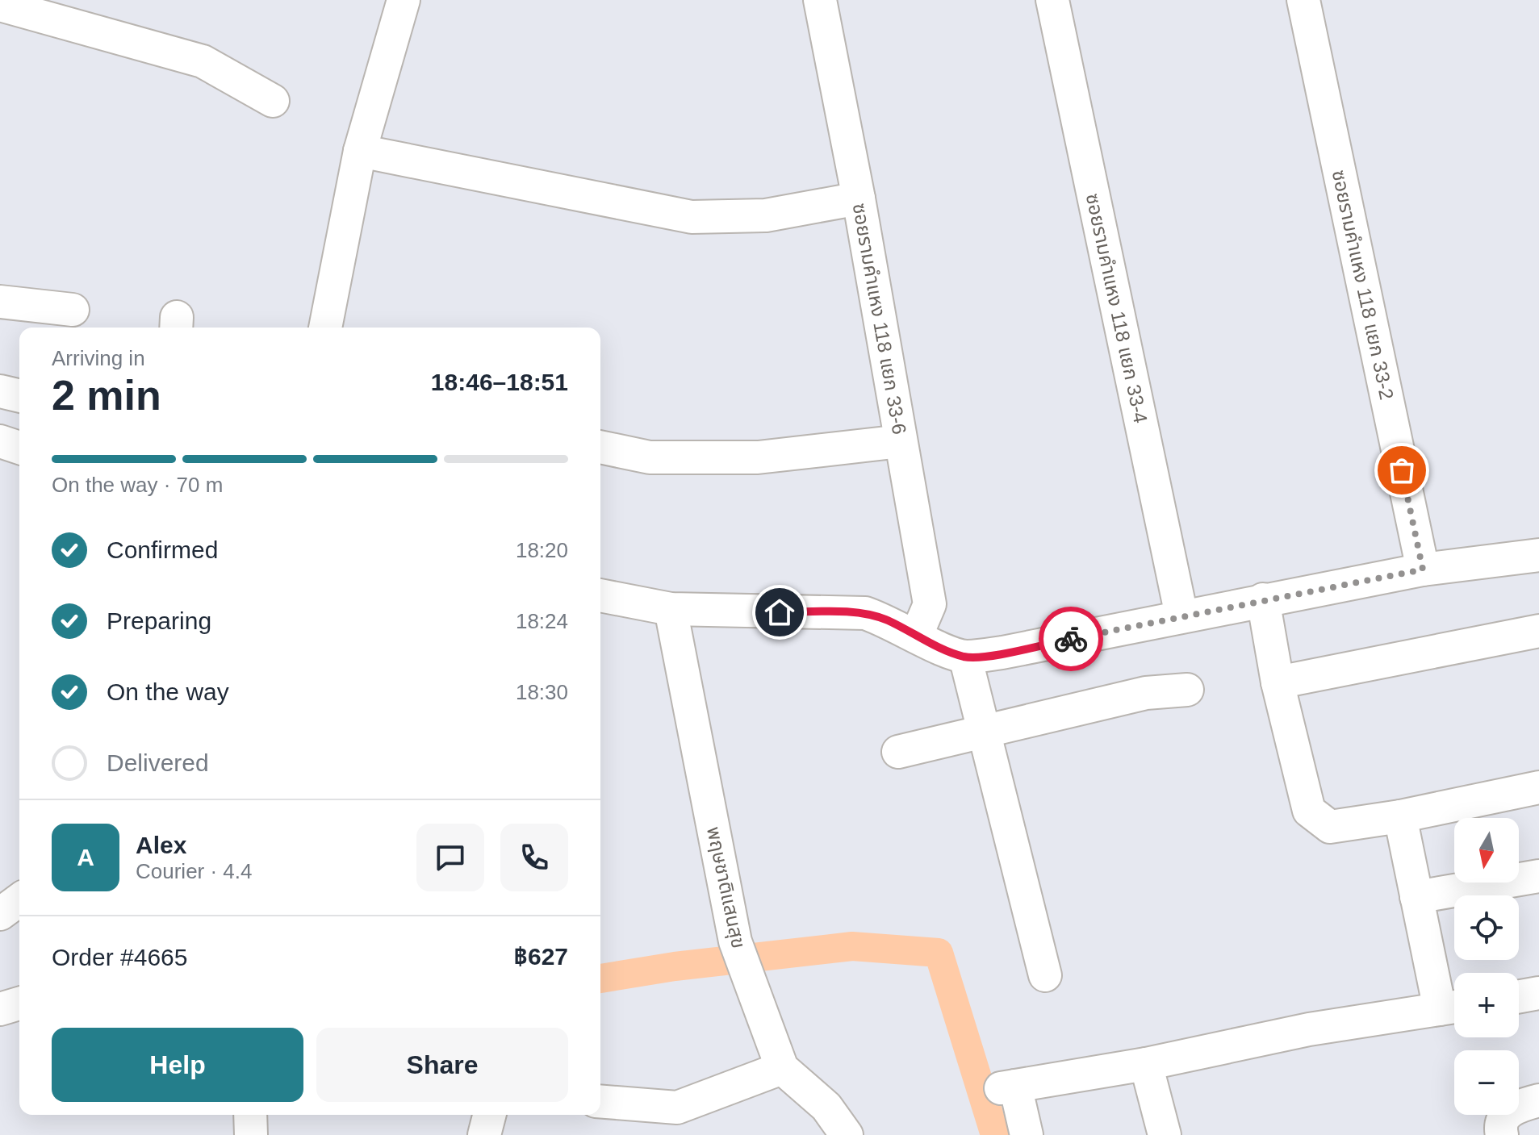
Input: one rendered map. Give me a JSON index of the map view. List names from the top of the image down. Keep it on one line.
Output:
{"streets":{"street":["ซอยรามคำแหง 118 แยก 33-2","ซอยรามคำแหง 118 แยก 33-4","ซอยรามคำแหง 118 แยก 33-6","พฤษชาติแสนสุข"]},"north":"bottom","page":{"heading":["2 min","Arriving in","18:46–18:51"],"panel":["Alex","Courier · 4.4","Order #4665","฿627"],"bar":"On the way · 70 m","list":[["Confirmed","18:20"],["Preparing","18:24"],["On the way","18:30"],"Delivered"],"map_buttons":["+","−"],"round":"A","buttons":["Help","Share"]}}
